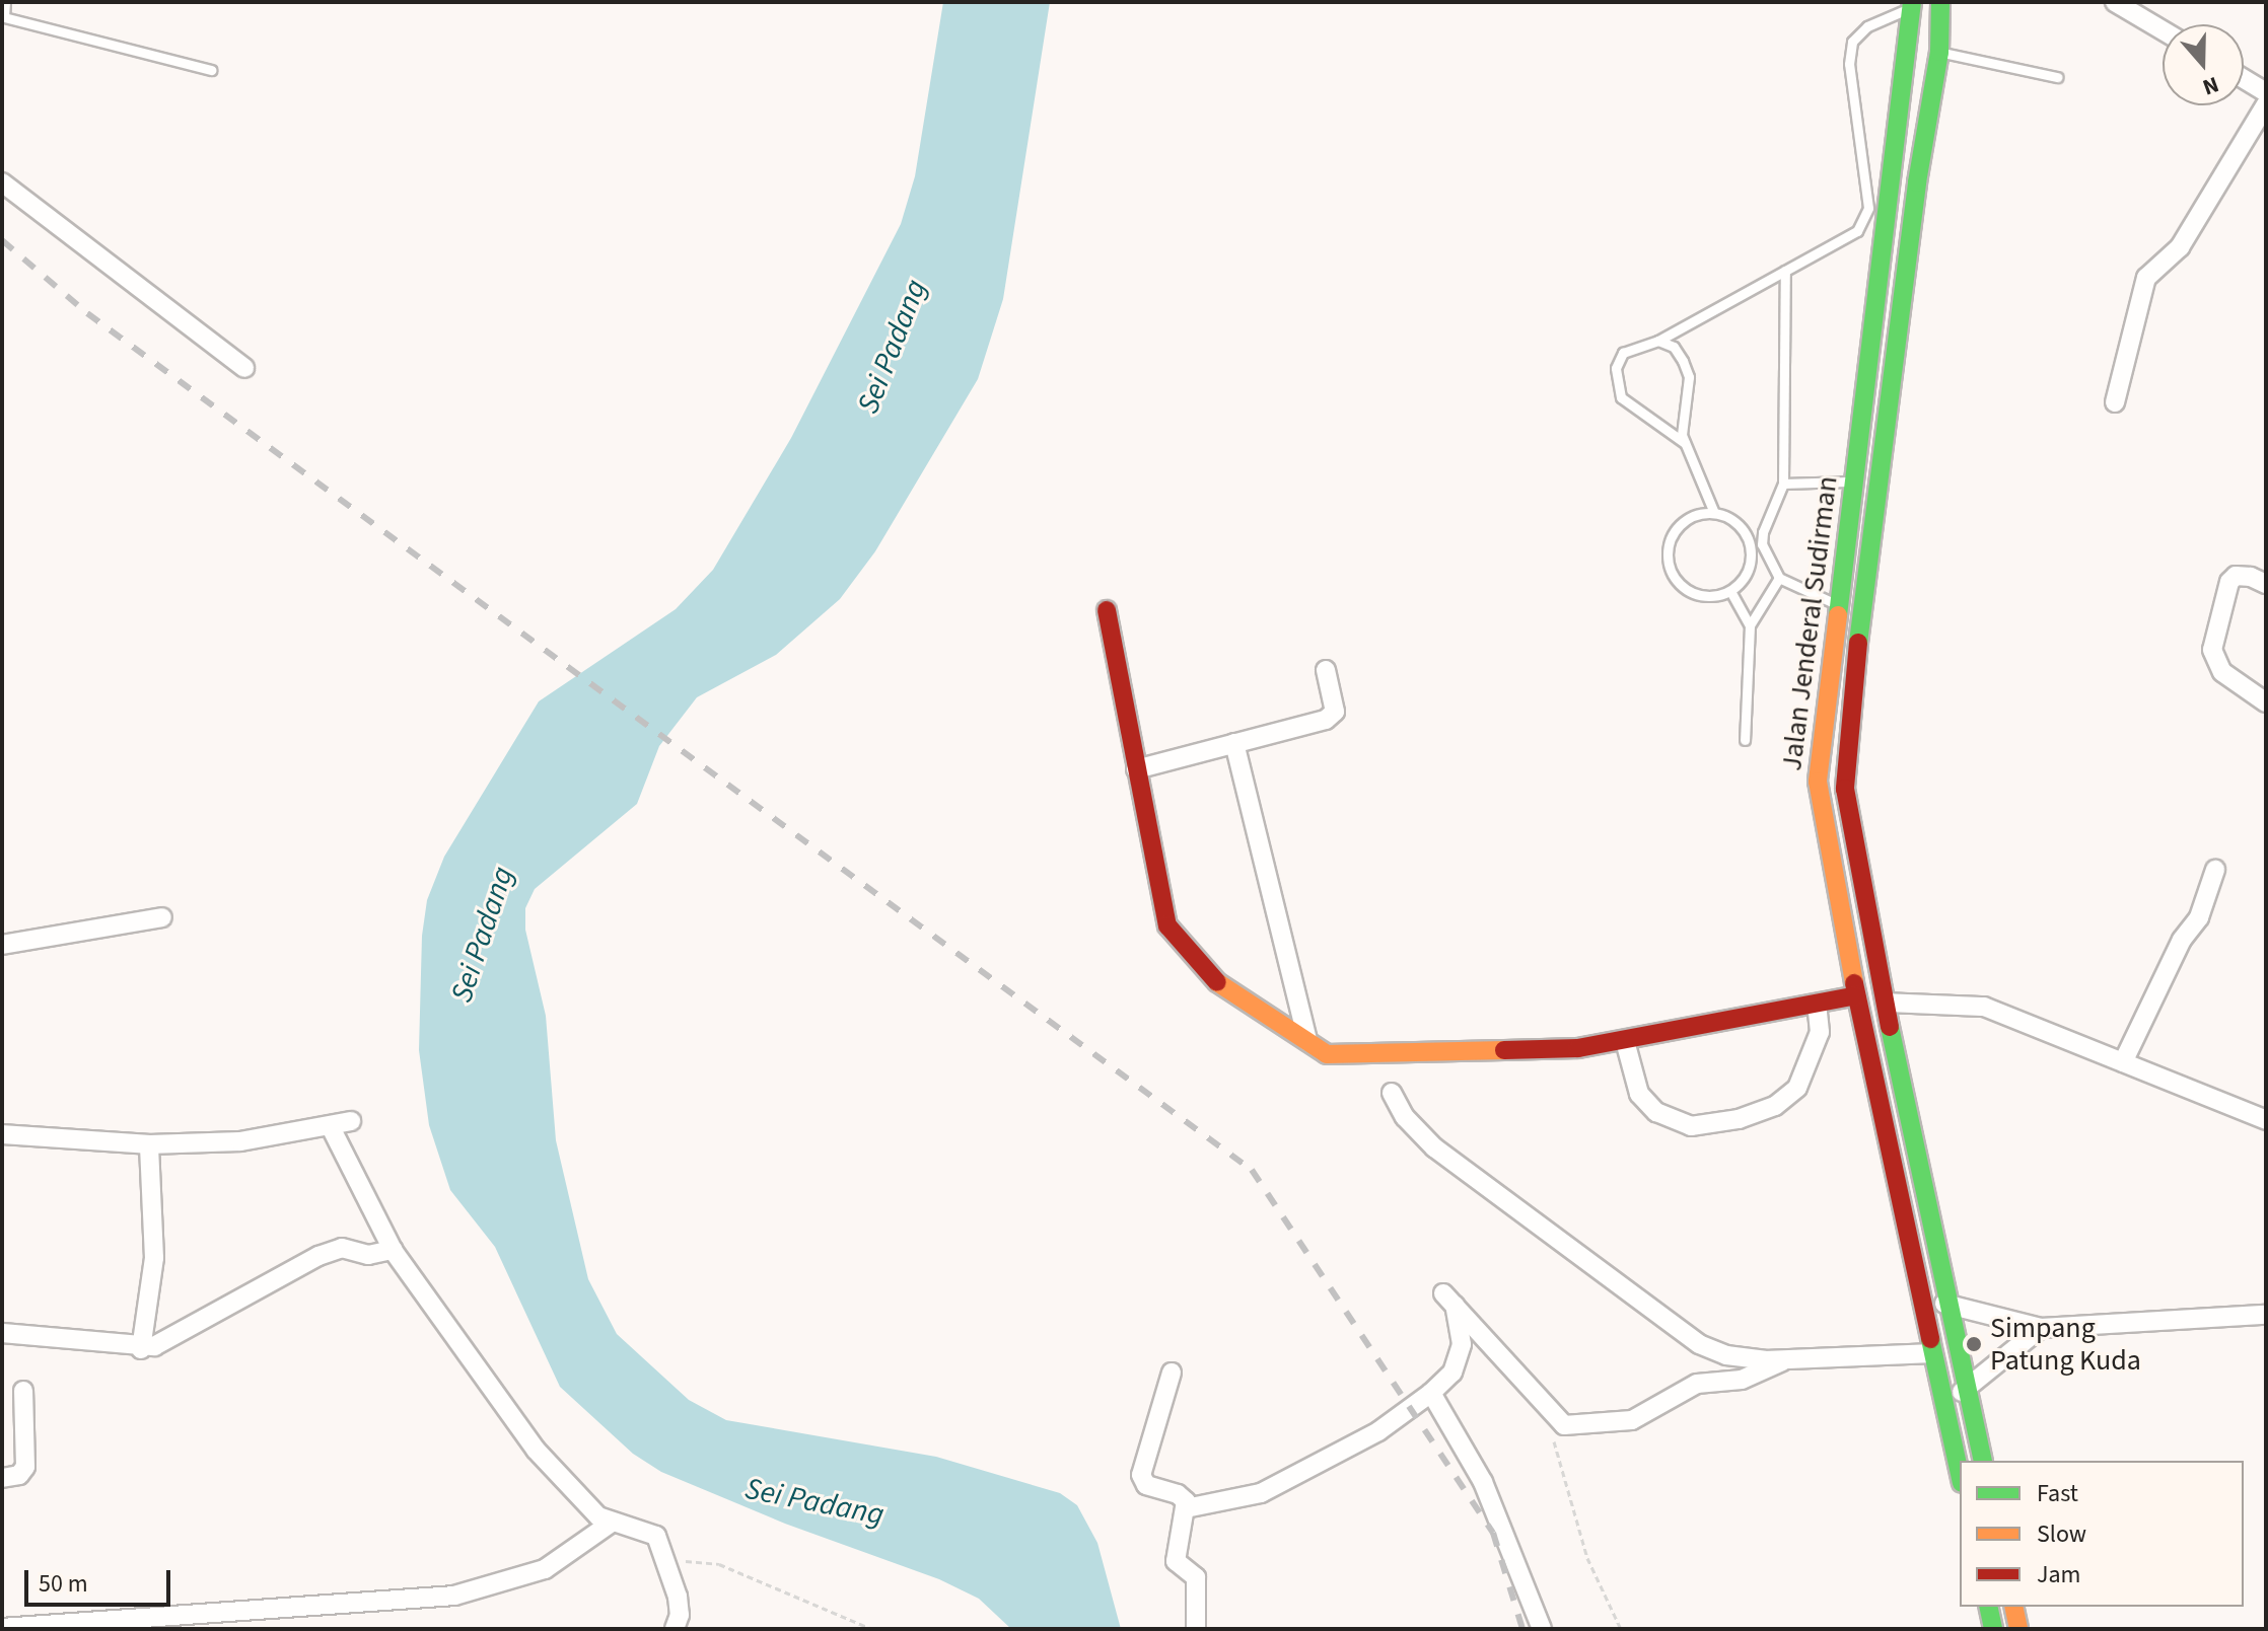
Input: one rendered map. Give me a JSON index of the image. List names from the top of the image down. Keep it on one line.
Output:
{"streets":{"main road":["Jalan Jenderal Sudirman"]},"water":["Sei Padang"],"places":["Simpang Patung Kuda"],"legend":["Fast","Slow","Jam"],"scale_bar":"50 m","north":"bottom"}
